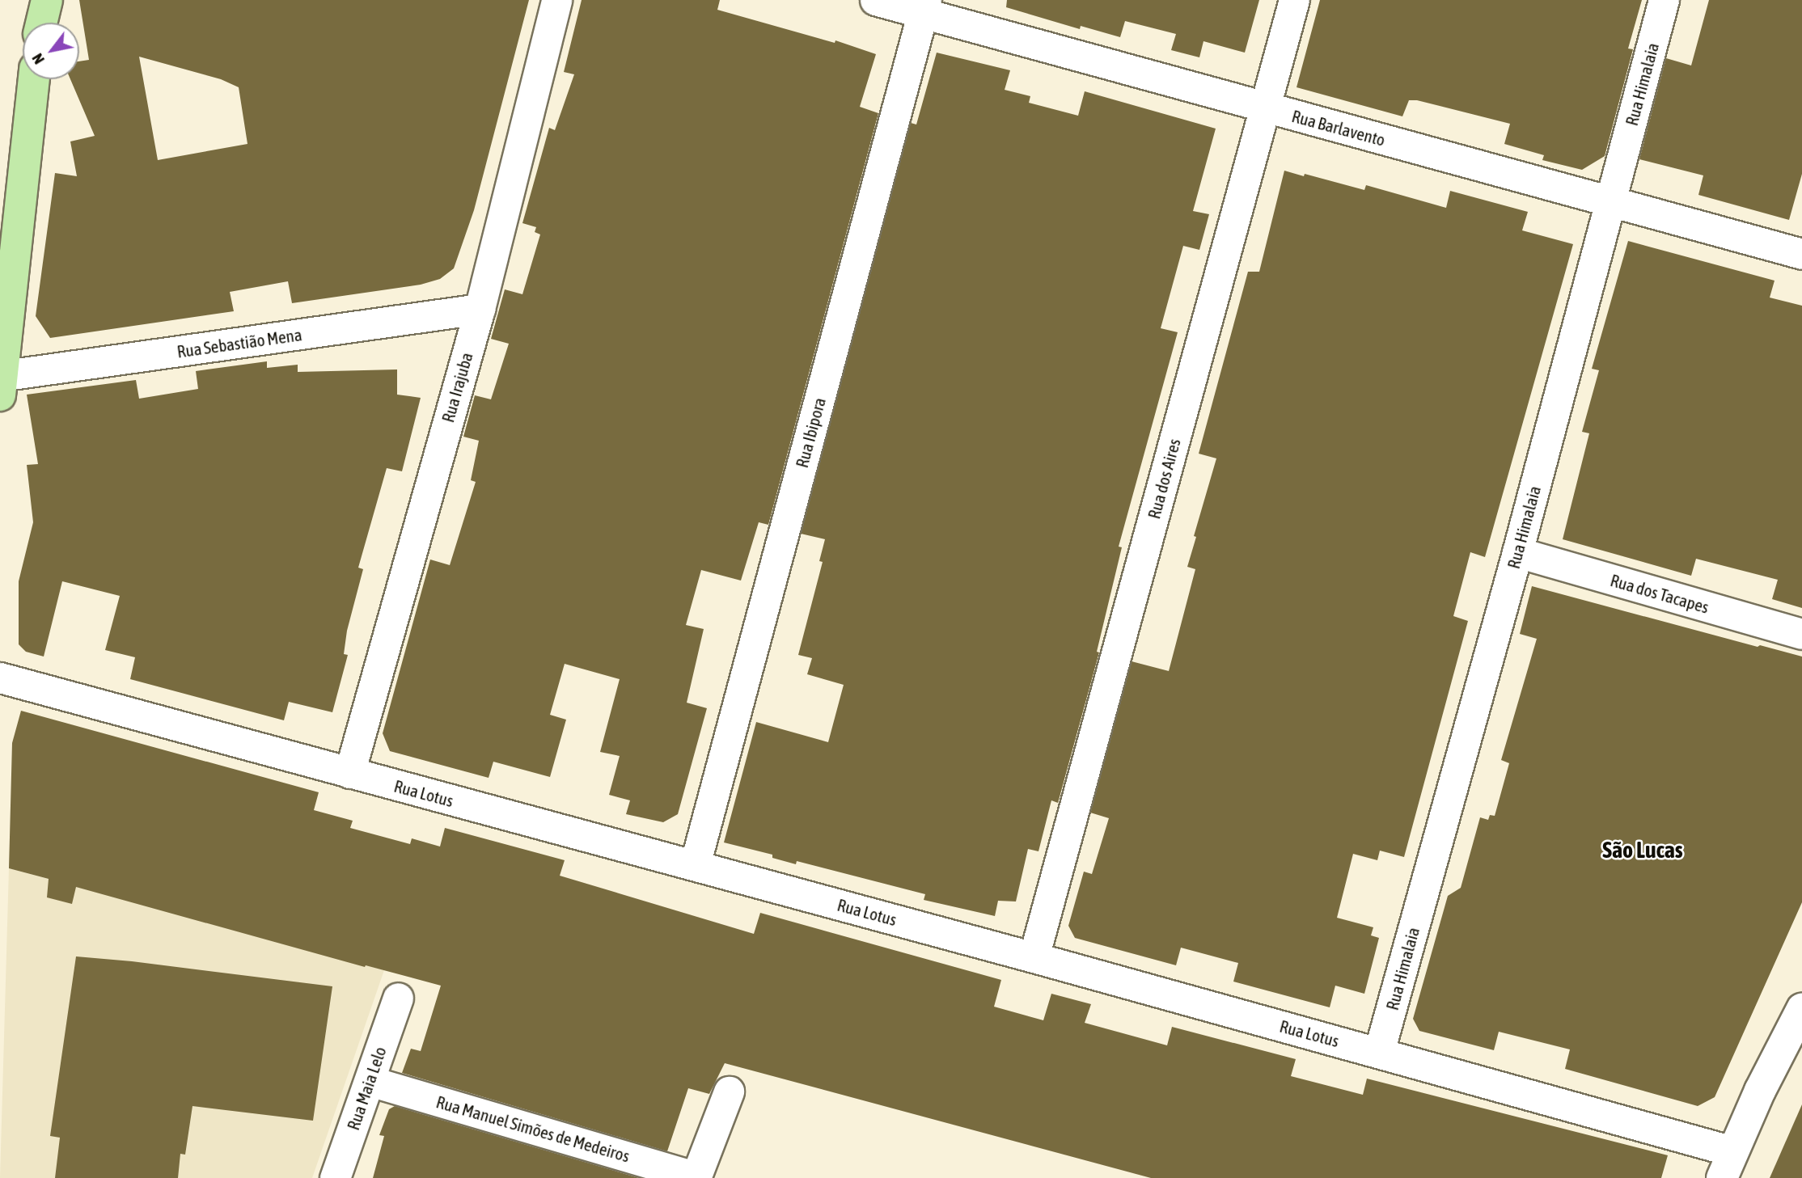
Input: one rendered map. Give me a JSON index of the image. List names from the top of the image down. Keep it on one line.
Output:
{"streets":{"street":["Rua Himalaia","Rua Barlavento","Rua Sebastião Mena","Rua Irajuba","Rua Ibipora","Rua dos Aires","Rua dos Tacapes","Rua Lotus","Rua Maia Lelo","Rua Manuel Simões de Medeiros"]},"crossings":[["Rua Himalaia","Rua Barlavento"],["Rua Himalaia","Rua dos Tacapes"],["Rua Himalaia","Rua Lotus"],["Rua Barlavento","Rua Ibipora"],["Rua Barlavento","Rua dos Aires"],["Rua Sebastião Mena","Rua Irajuba"],["Rua Irajuba","Rua Lotus"],["Rua Ibipora","Rua Lotus"],["Rua dos Aires","Rua Lotus"],["Rua Maia Lelo","Rua Manuel Simões de Medeiros"]],"districts":["São Lucas"],"north":"bottom left"}
